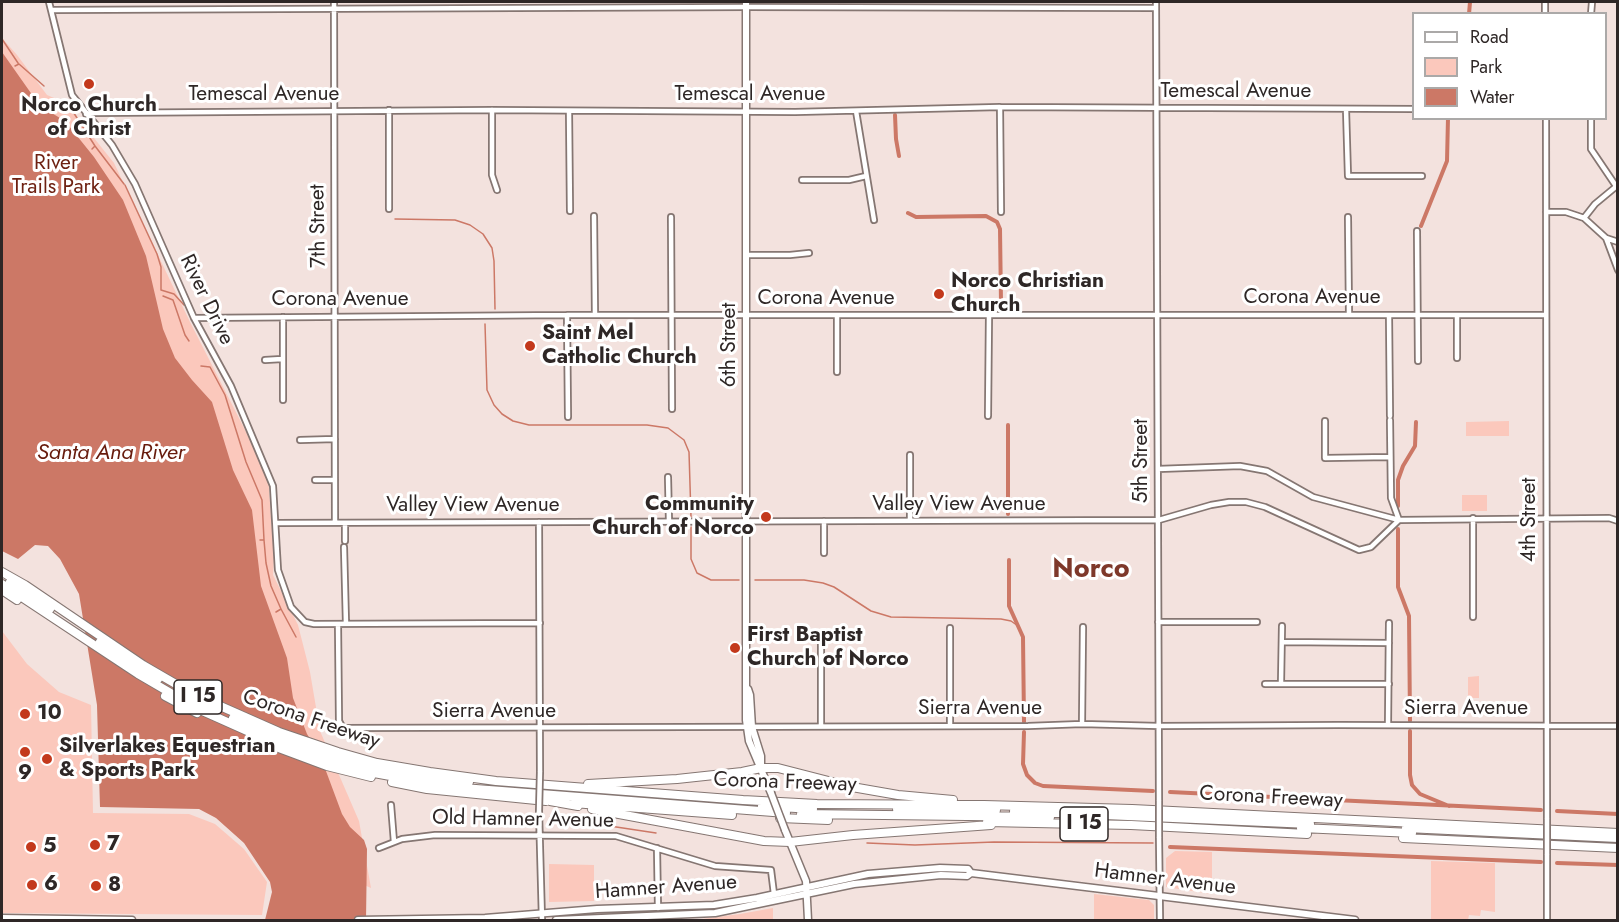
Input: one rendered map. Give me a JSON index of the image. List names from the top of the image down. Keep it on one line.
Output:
{"streets":{"highway":["I 15","Corona Freeway"],"main road":["6th Street","Hamner Avenue"],"street":["Temescal Avenue","7th Street","Corona Avenue","River Drive","5th Street","Valley View Avenue","4th Street","Sierra Avenue","Old Hamner Avenue"]},"crossings":[["Temescal Avenue","7th Street"],["Temescal Avenue","River Drive"],["Temescal Avenue","6th Street"],["Temescal Avenue","5th Street"],["7th Street","Corona Avenue"],["7th Street","Valley View Avenue"],["Corona Avenue","River Drive"],["Corona Avenue","6th Street"],["Corona Avenue","5th Street"],["Corona Avenue","4th Street"],["River Drive","Valley View Avenue"],["River Drive","Sierra Avenue"],["6th Street","Valley View Avenue"],["6th Street","Sierra Avenue"],["6th Street","Hamner Avenue"],["5th Street","Valley View Avenue"],["5th Street","Sierra Avenue"],["5th Street","Hamner Avenue"],["4th Street","Sierra Avenue"],["I 15","Corona Freeway"],["Old Hamner Avenue","Hamner Avenue"]],"districts":["Norco"],"water":["Santa Ana River"],"parks":["River Trails Park"],"places":["Norco Church of Christ","Norco Christian Church","Saint Mel Catholic Church","Community Church of Norco","First Baptist Church of Norco","10","9","Silverlakes Equestrian & Sports Park","7","5","6","8"],"legend":["Road","Park","Water"]}
